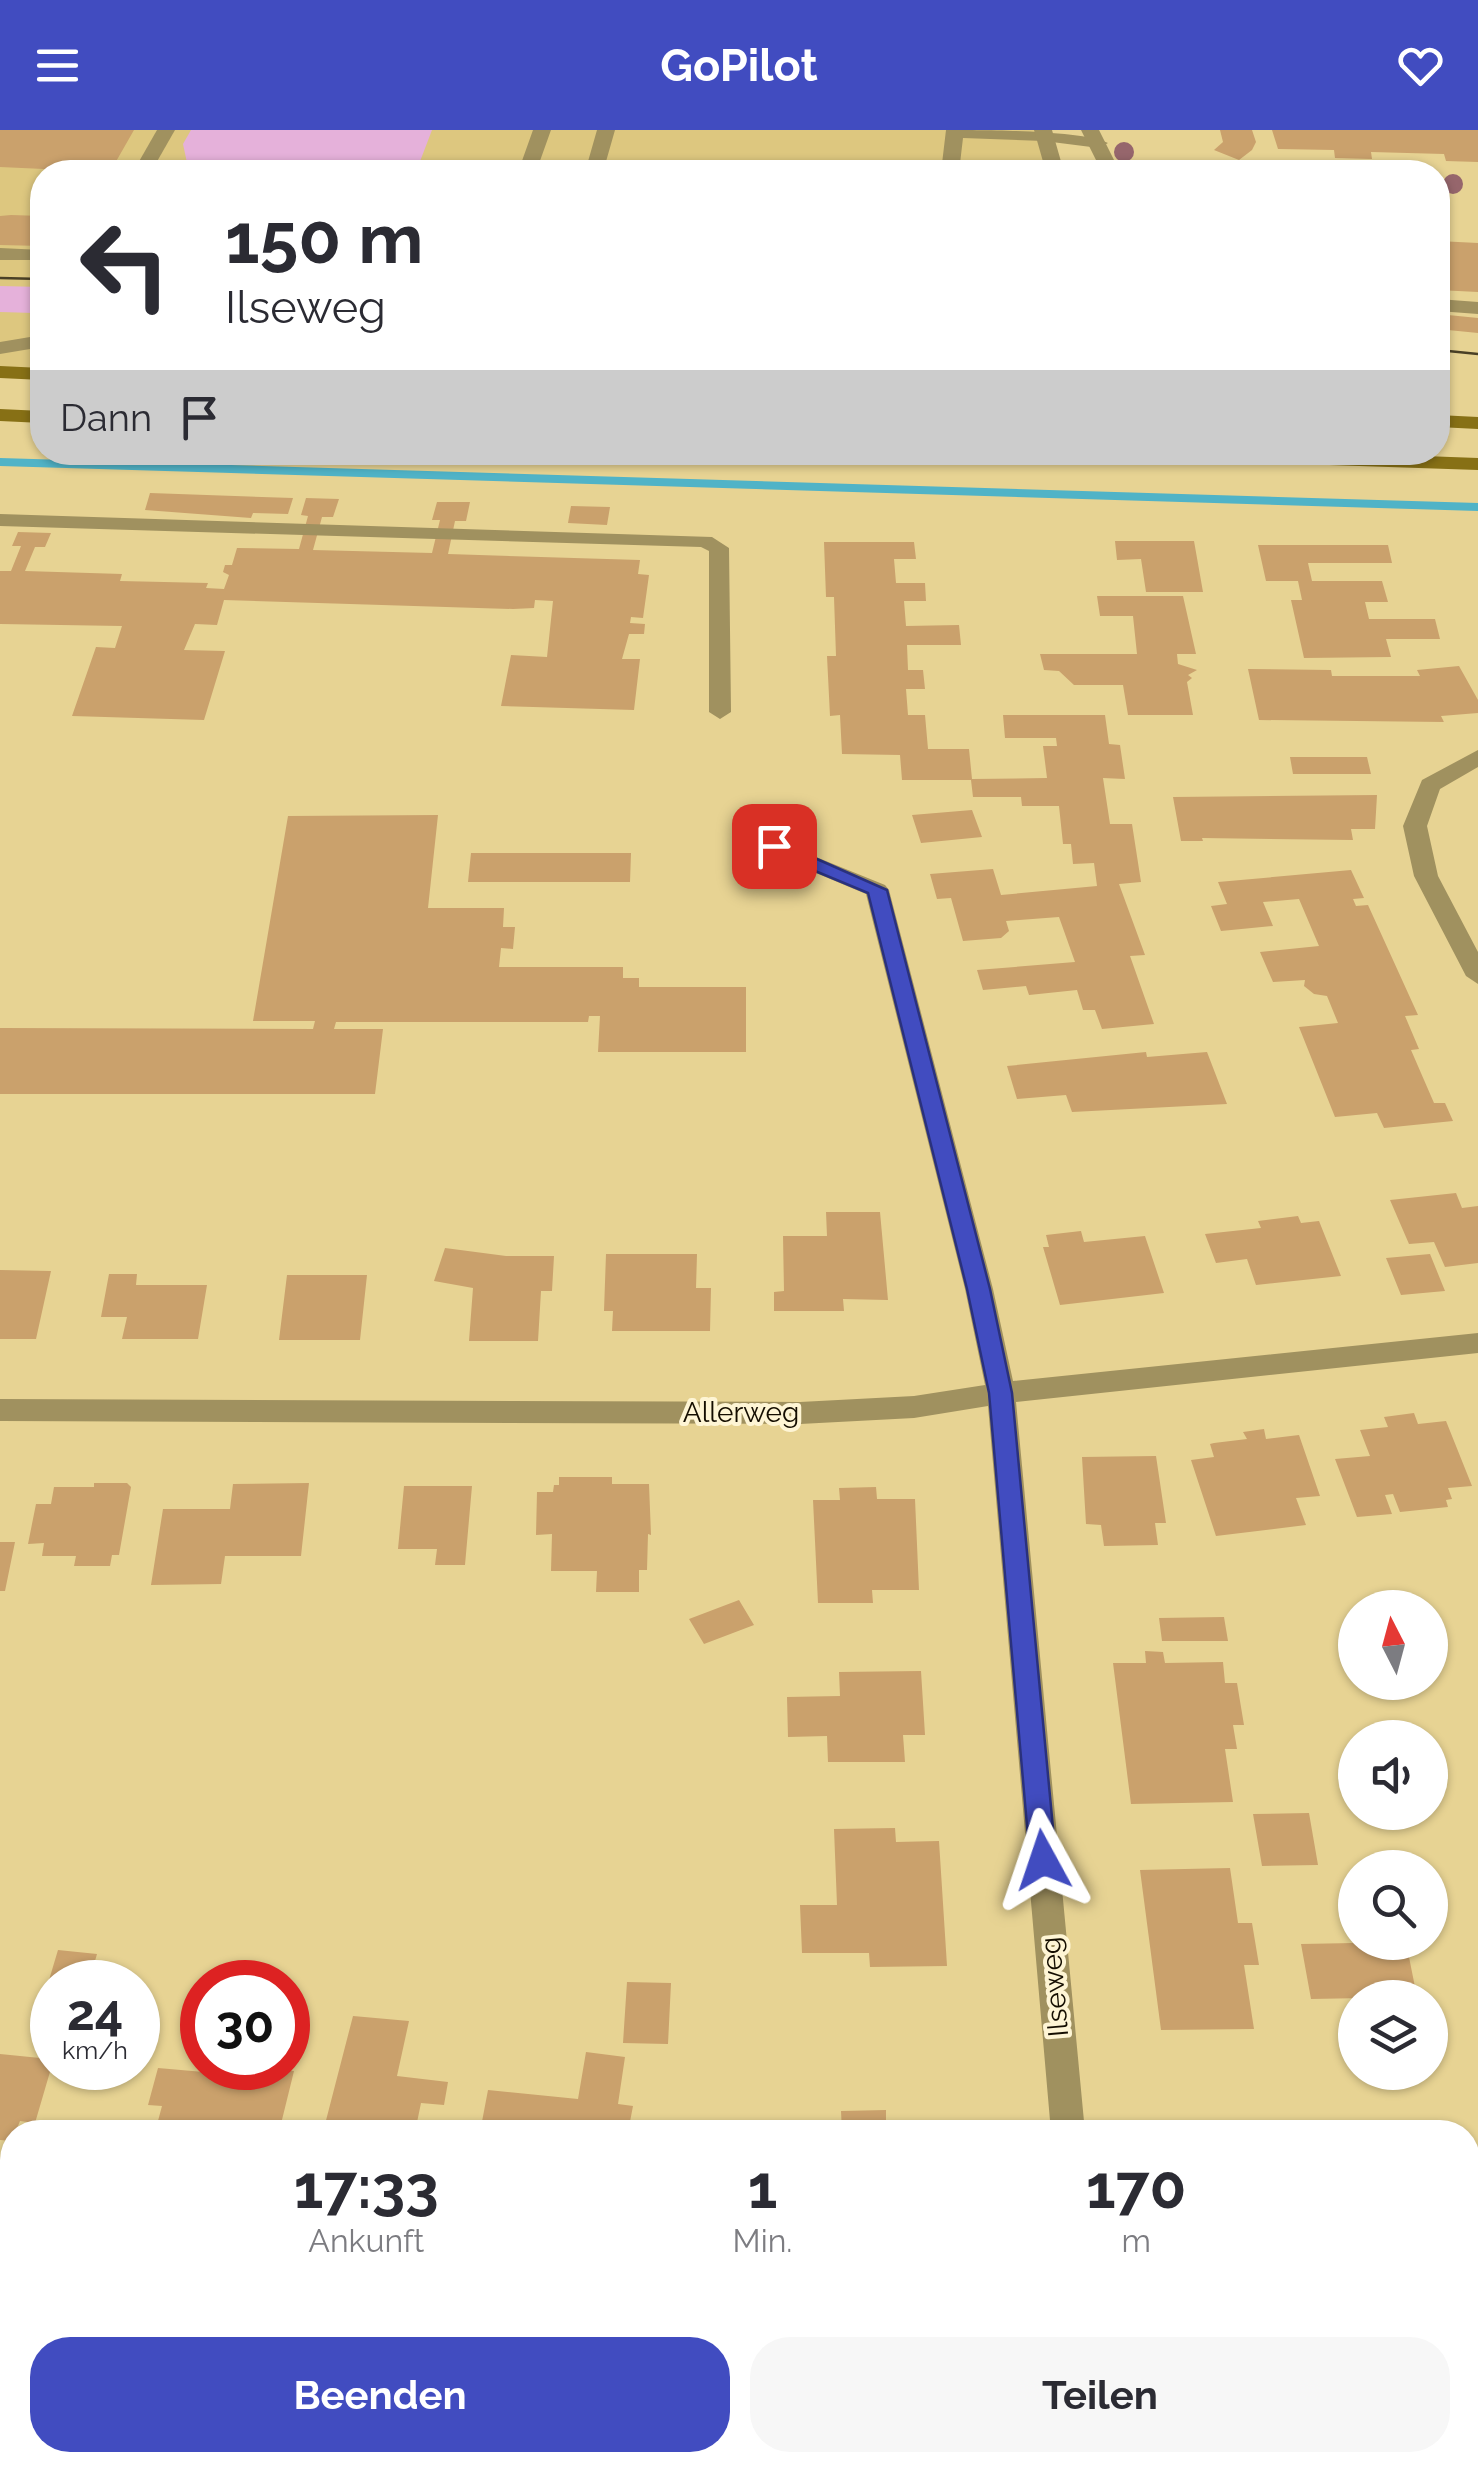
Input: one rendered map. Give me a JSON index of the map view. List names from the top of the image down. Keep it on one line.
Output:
{"streets":{"street":["Allerweg","Ilseweg"]},"crossings":[["Allerweg","Ilseweg"]],"north":"top","page":{"header":"GoPilot","turn":["150 m","Ilseweg"],"then":"Dann","speed":"24 km/h","limit":"30","eta":["17:33","Ankunft","1","Min.","170","m"],"buttons":["Beenden","Teilen"]}}
